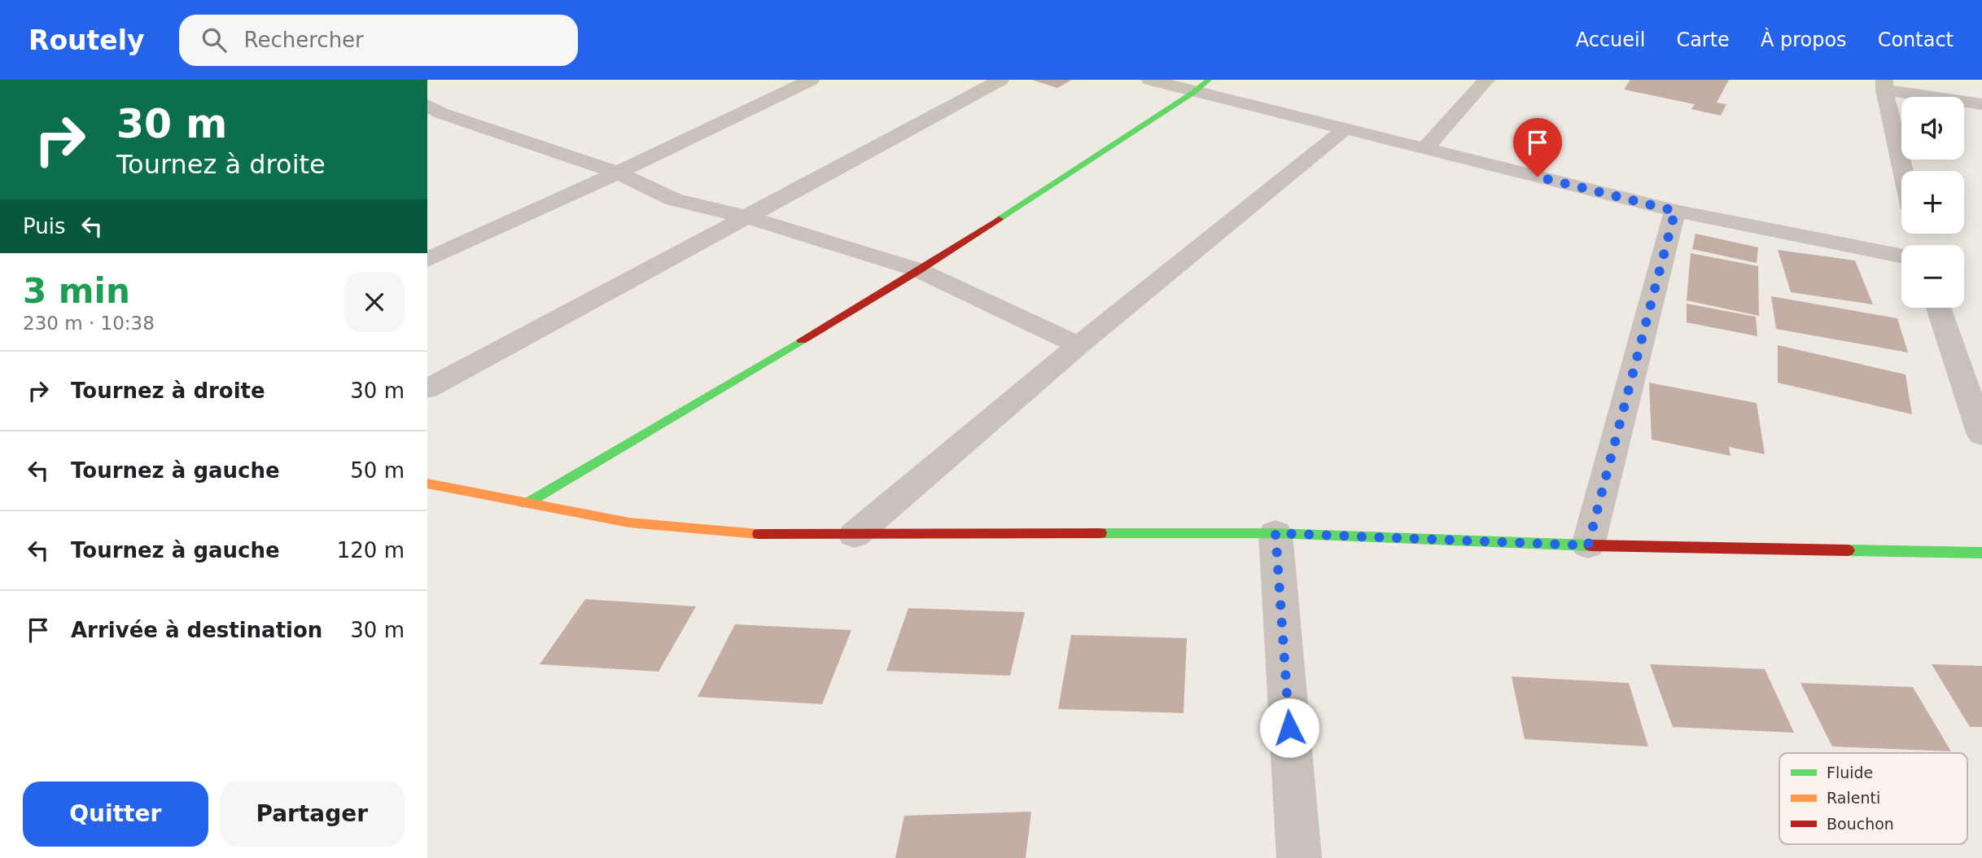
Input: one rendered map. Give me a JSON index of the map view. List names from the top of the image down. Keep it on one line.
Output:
{"legend":["Fluide","Ralenti","Bouchon"],"page":{"header":"Routely","search":"Rechercher","nav":["Accueil","Carte","À propos","Contact"],"turn":["30 m","Tournez à droite"],"map_buttons":["+","−"],"then":"Puis","heading":["3 min","230 m · 10:38"],"list":[{"name":"Tournez à droite","value":"30 m"},{"name":"Tournez à gauche","value":"50 m"},{"name":"Tournez à gauche","value":"120 m"},{"name":"Arrivée à destination","value":"30 m"}],"buttons":["Quitter","Partager"]}}
